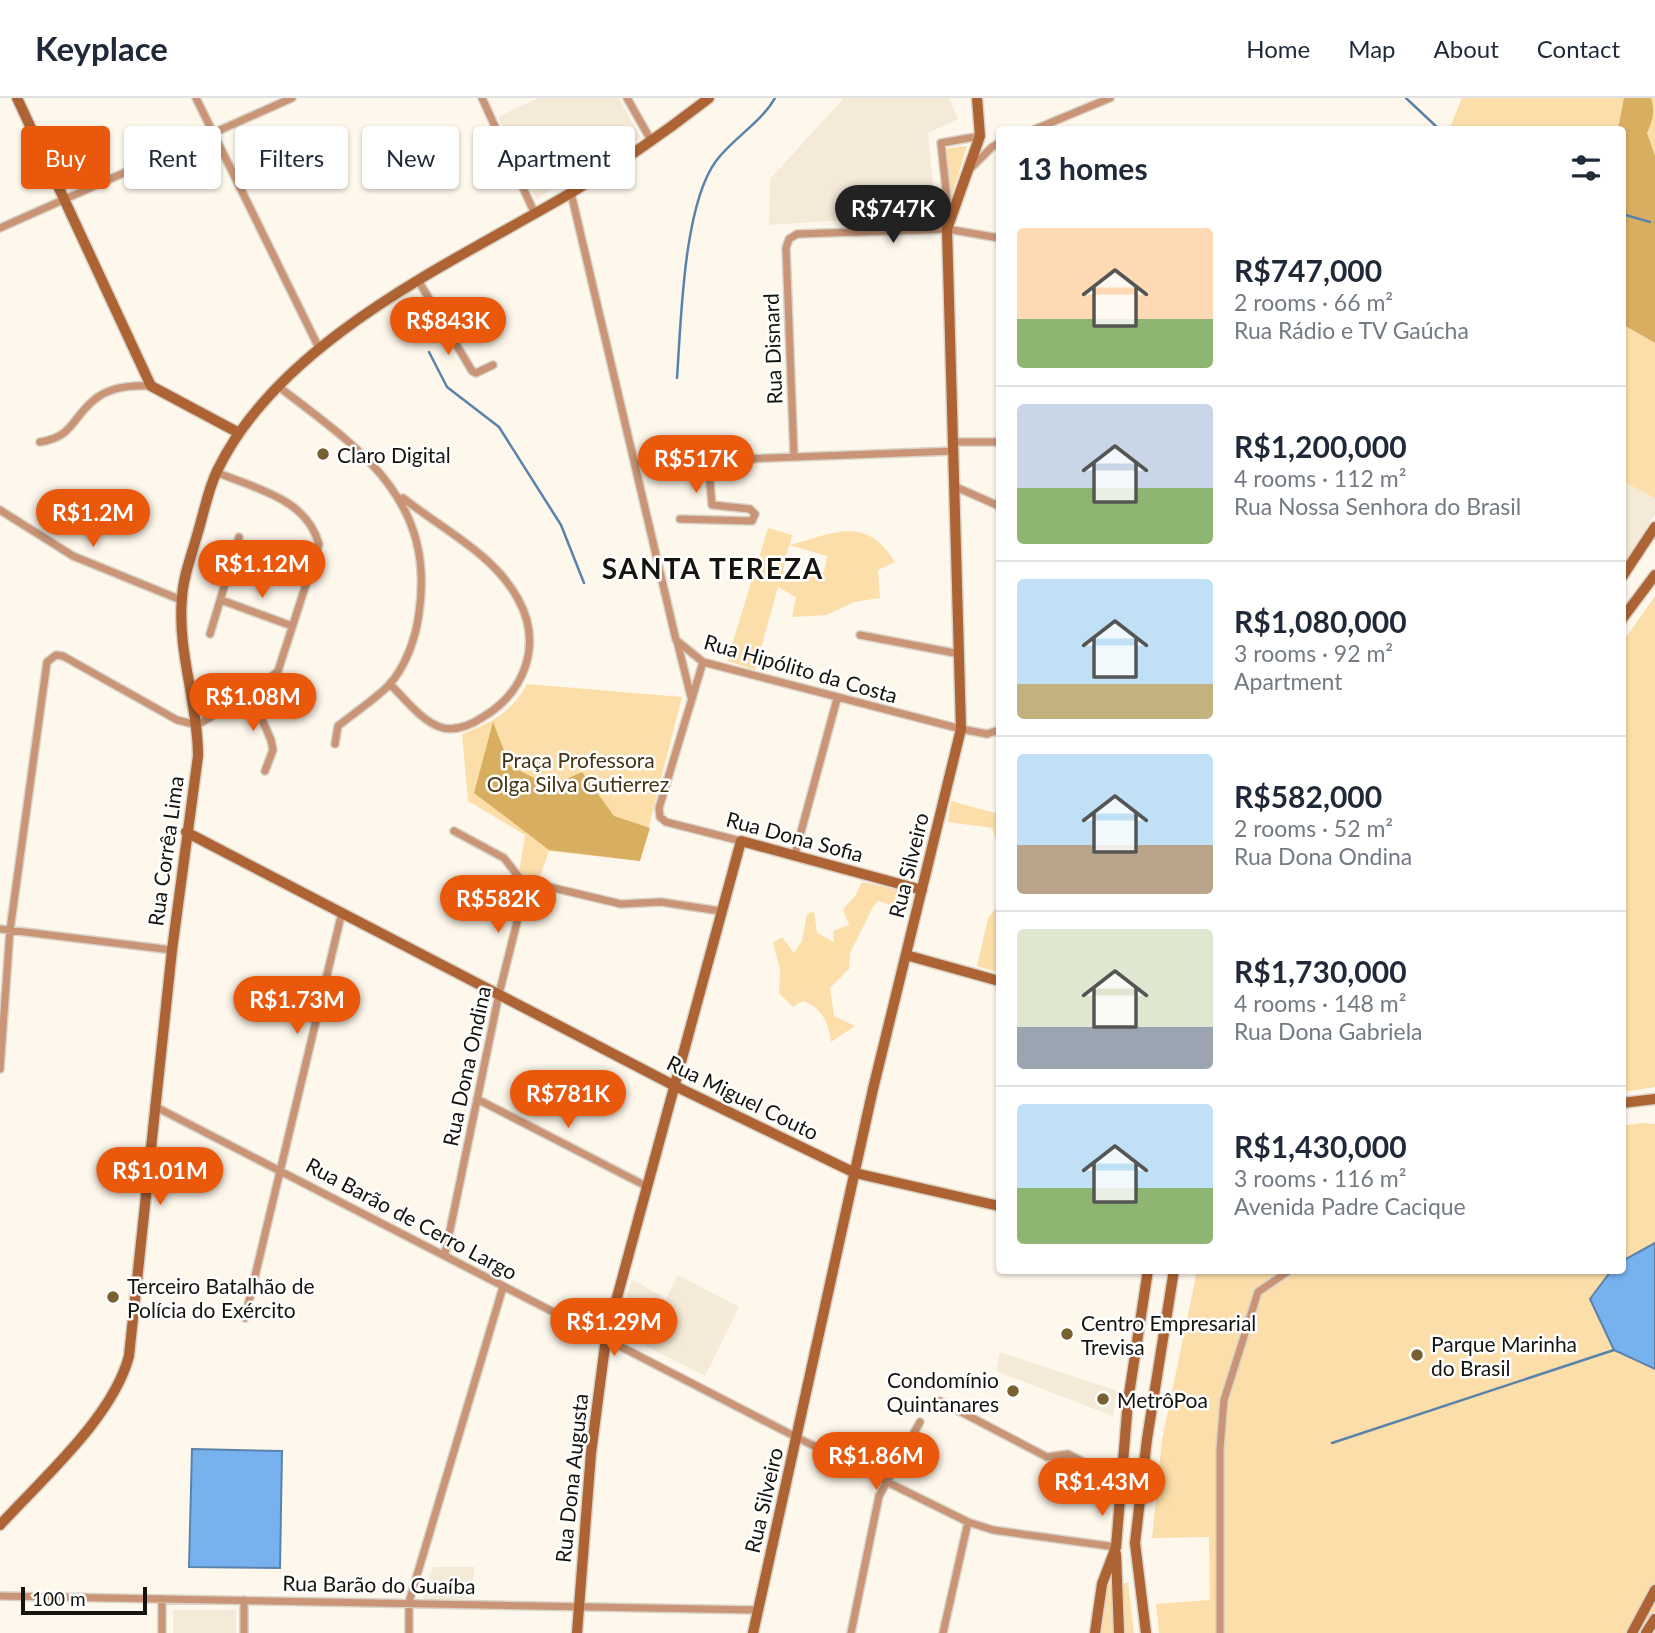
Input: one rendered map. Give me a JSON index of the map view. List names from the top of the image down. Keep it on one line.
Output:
{"streets":{"street":["Rua Disnard","Rua Hipólito da Costa","Rua Dona Sofia","Rua Corrêa Lima","Rua Silveiro","Rua Dona Ondina","Rua Miguel Couto","Rua Barão de Cerro Largo","Rua Dona Augusta","Rua Barão do Guaíba"]},"crossings":[["Rua Disnard","Rua Silveiro"],["Rua Hipólito da Costa","Rua Corrêa Lima"],["Rua Hipólito da Costa","Rua Silveiro"],["Rua Dona Sofia","Rua Silveiro"],["Rua Dona Sofia","Rua Dona Augusta"],["Rua Corrêa Lima","Rua Miguel Couto"],["Rua Corrêa Lima","Rua Barão de Cerro Largo"],["Rua Silveiro","Rua Miguel Couto"],["Rua Silveiro","Rua Barão de Cerro Largo"],["Rua Silveiro","Rua Barão do Guaíba"],["Rua Dona Ondina","Rua Miguel Couto"],["Rua Dona Ondina","Rua Barão de Cerro Largo"],["Rua Miguel Couto","Rua Dona Augusta"],["Rua Barão de Cerro Largo","Rua Dona Augusta"],["Rua Dona Augusta","Rua Barão do Guaíba"]],"districts":["SANTA TEREZA"],"parks":["Praça Professora Olga Silva Gutierrez"],"places":["Claro Digital","Terceiro Batalhão de Polícia do Exército","Centro Empresarial Trevisa","Parque Marinha do Brasil","Condomínio Quintanares","MetrôPoa"],"scale_bar":"100 m","page":{"header":"Keyplace","nav":["Home","Map","About","Contact"],"chip":["Buy","Rent","Filters","New","Apartment"],"heading":"13 homes","price":["R$747K","R$843K","R$517K","R$1.2M","R$1.12M","R$1.08M","R$582K","R$1.73M","R$781K","R$1.01M","R$1.29M","R$1.86M","R$1.43M"],"list":[{"name":"R$747,000","note":"2 rooms · 66 m² · Rua Rádio e TV Gaúcha"},{"name":"R$1,200,000","note":"4 rooms · 112 m² · Rua Nossa Senhora do Brasil"},{"name":"R$1,080,000","note":"3 rooms · 92 m² · Apartment"},{"name":"R$582,000","note":"2 rooms · 52 m² · Rua Dona Ondina"},{"name":"R$1,730,000","note":"4 rooms · 148 m² · Rua Dona Gabriela"},{"name":"R$1,430,000","note":"3 rooms · 116 m² · Avenida Padre Cacique"}],"scale":"100 m"}}
